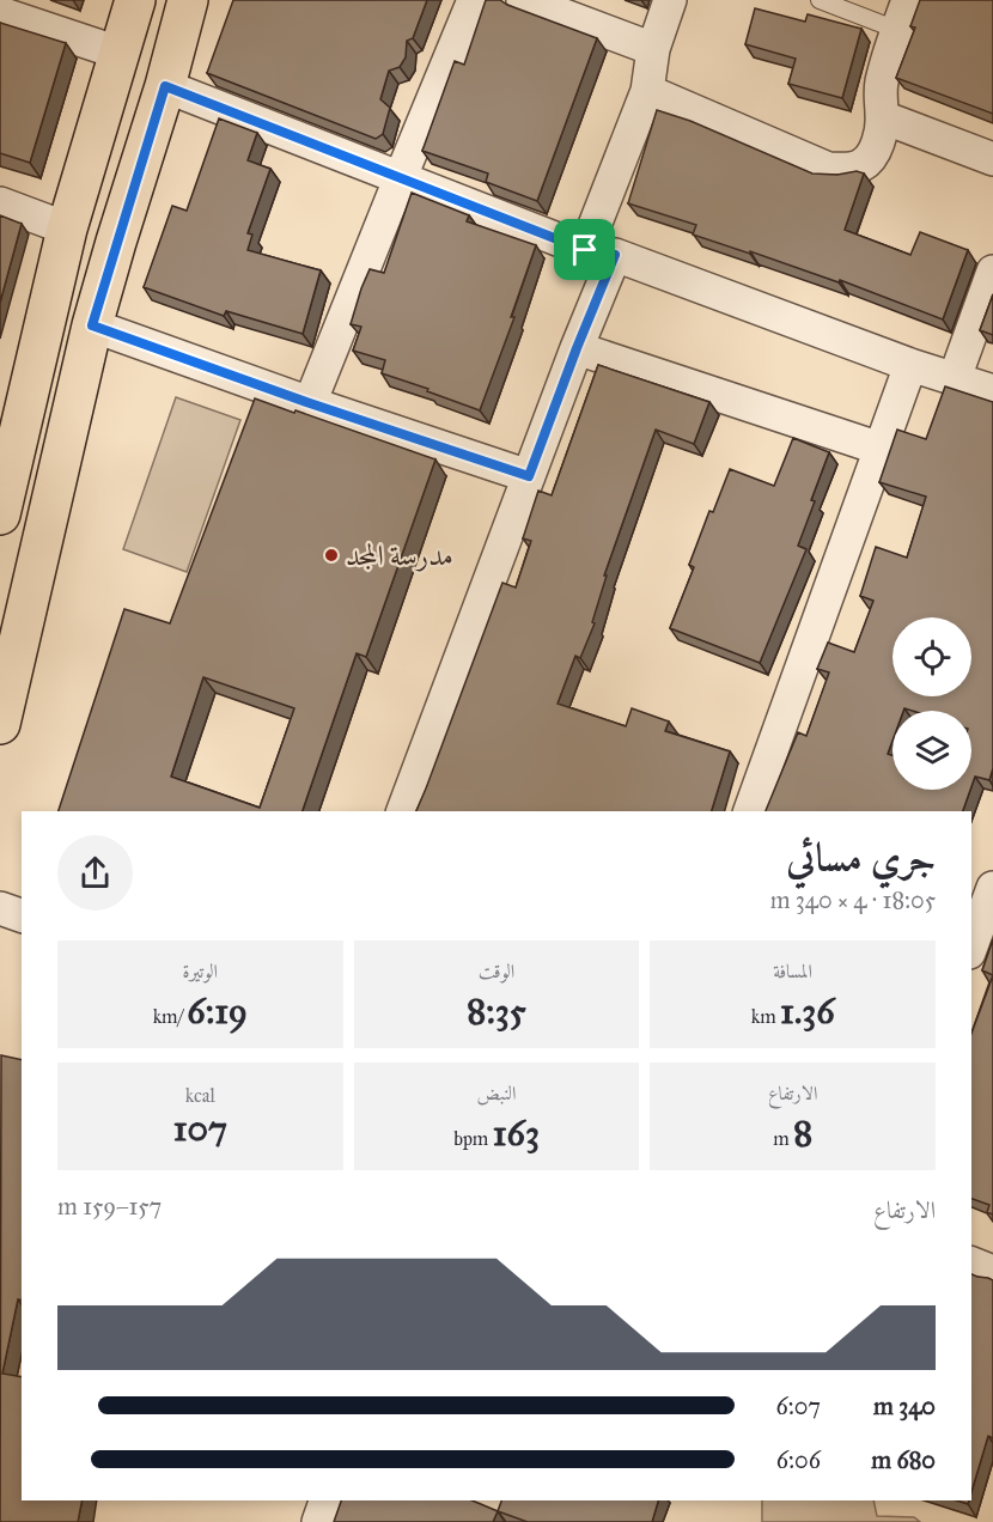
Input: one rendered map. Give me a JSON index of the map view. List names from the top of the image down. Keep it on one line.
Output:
{"places":["مدرسة المجد"],"page":{"heading":["جري مسائي","18:05 · 4 × 340 m"],"stats":[["المسافة","1.36 km"],["الوقت","8:35"],["الوتيرة","6:19 /km"],["الارتفاع","8 m"],["النبض","163 bpm"],["kcal","107"]],"chart":["الارتفاع","157–159 m"],"list":[{"name":"340 m","note":"6:07"},{"name":"680 m","note":"6:06"}]}}
